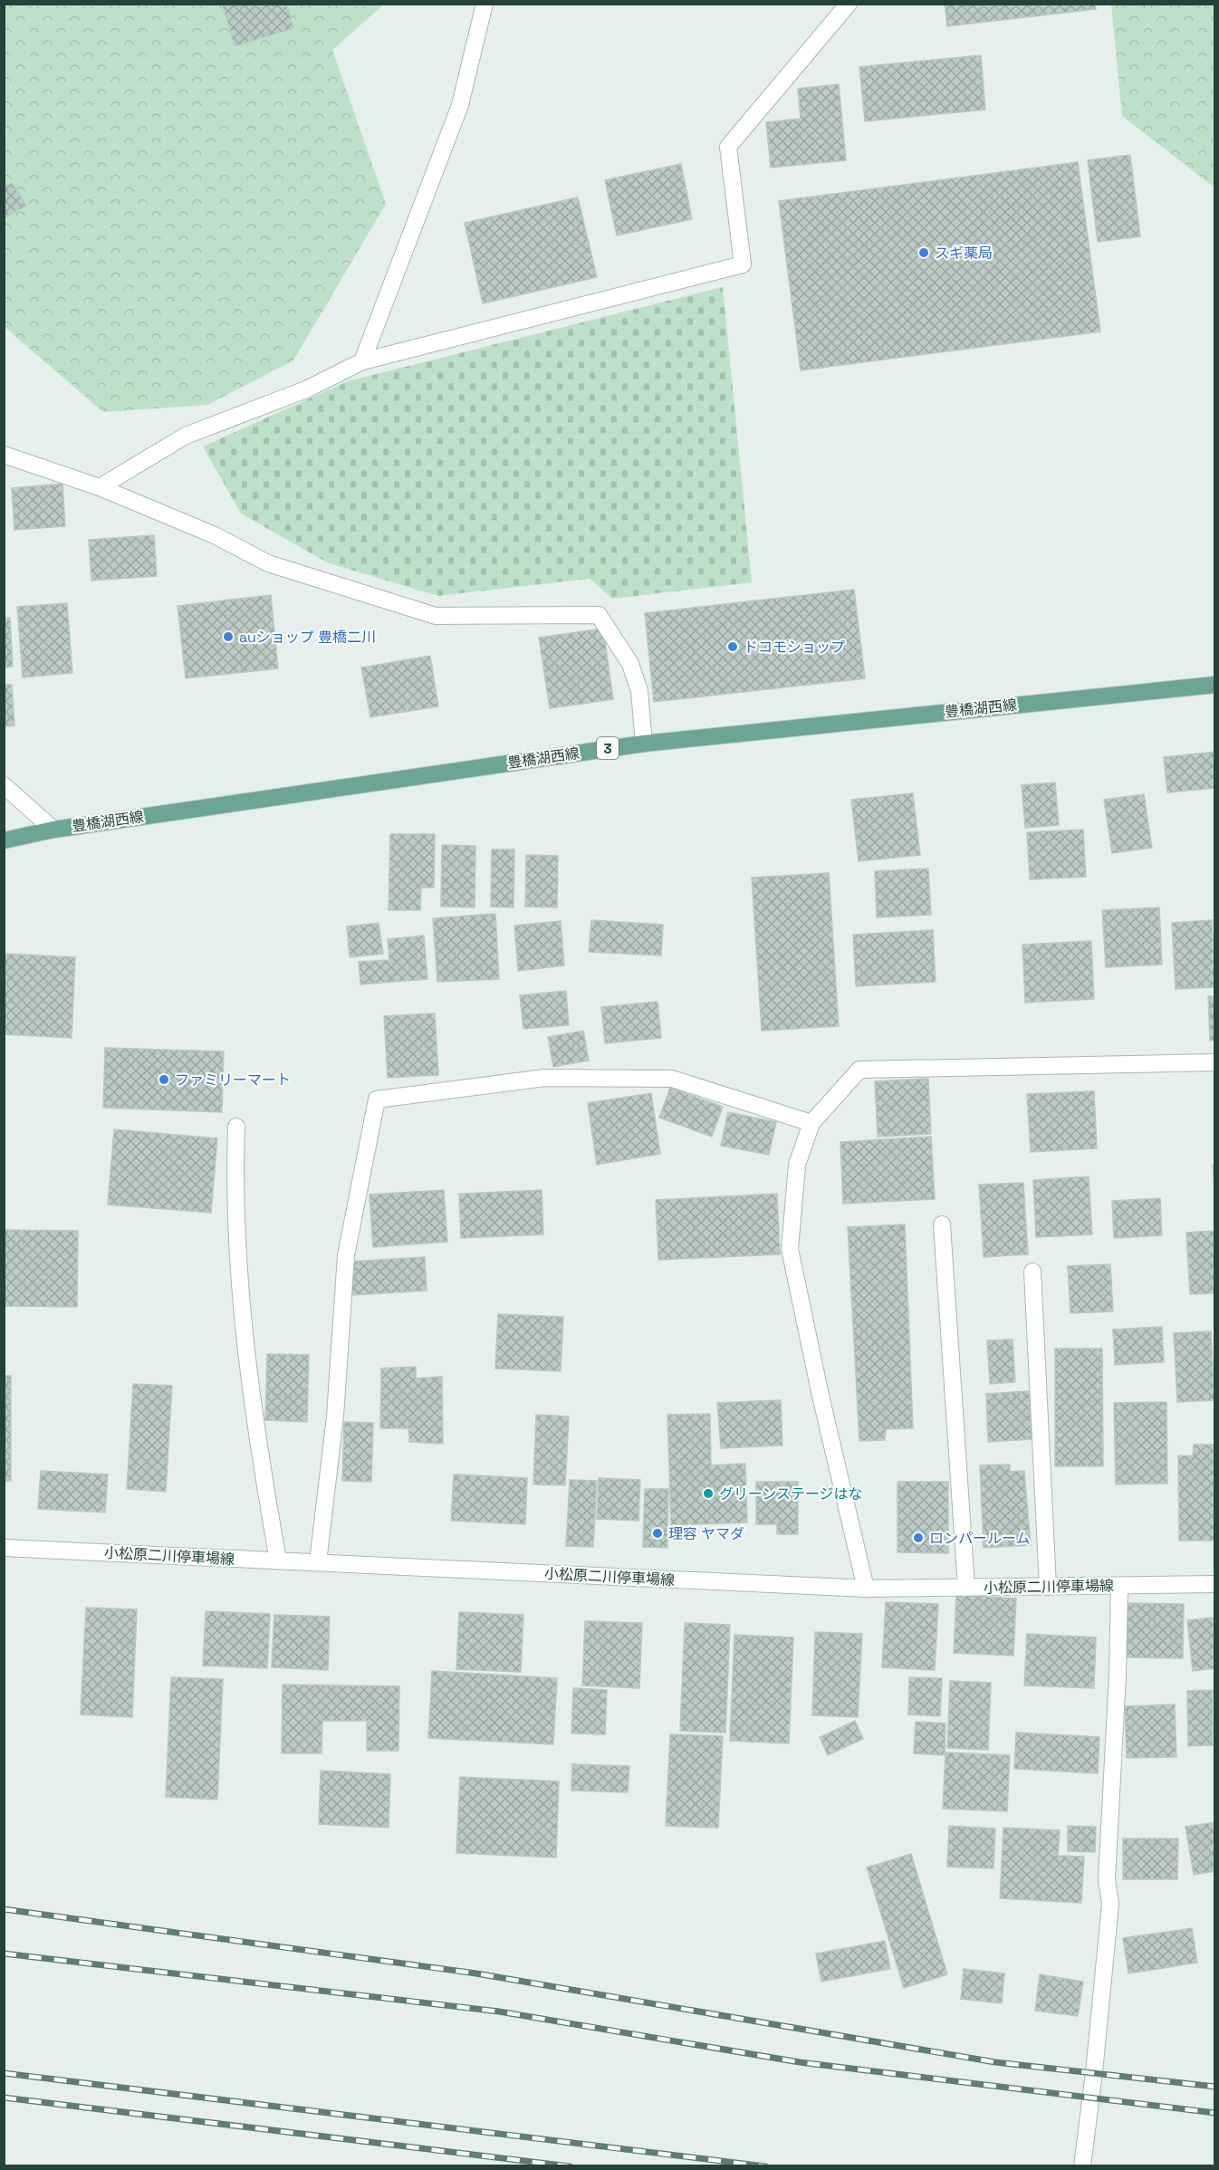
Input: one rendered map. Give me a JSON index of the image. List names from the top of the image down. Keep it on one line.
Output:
{"streets":{"main road":["豊橋湖西線","3"],"street":["小松原二川停車場線"]},"places":["スギ薬局","auショップ 豊橋二川","ドコモショップ","ファミリーマート","グリーンステージはな","理容 ヤマダ","ロンパールーム"]}
